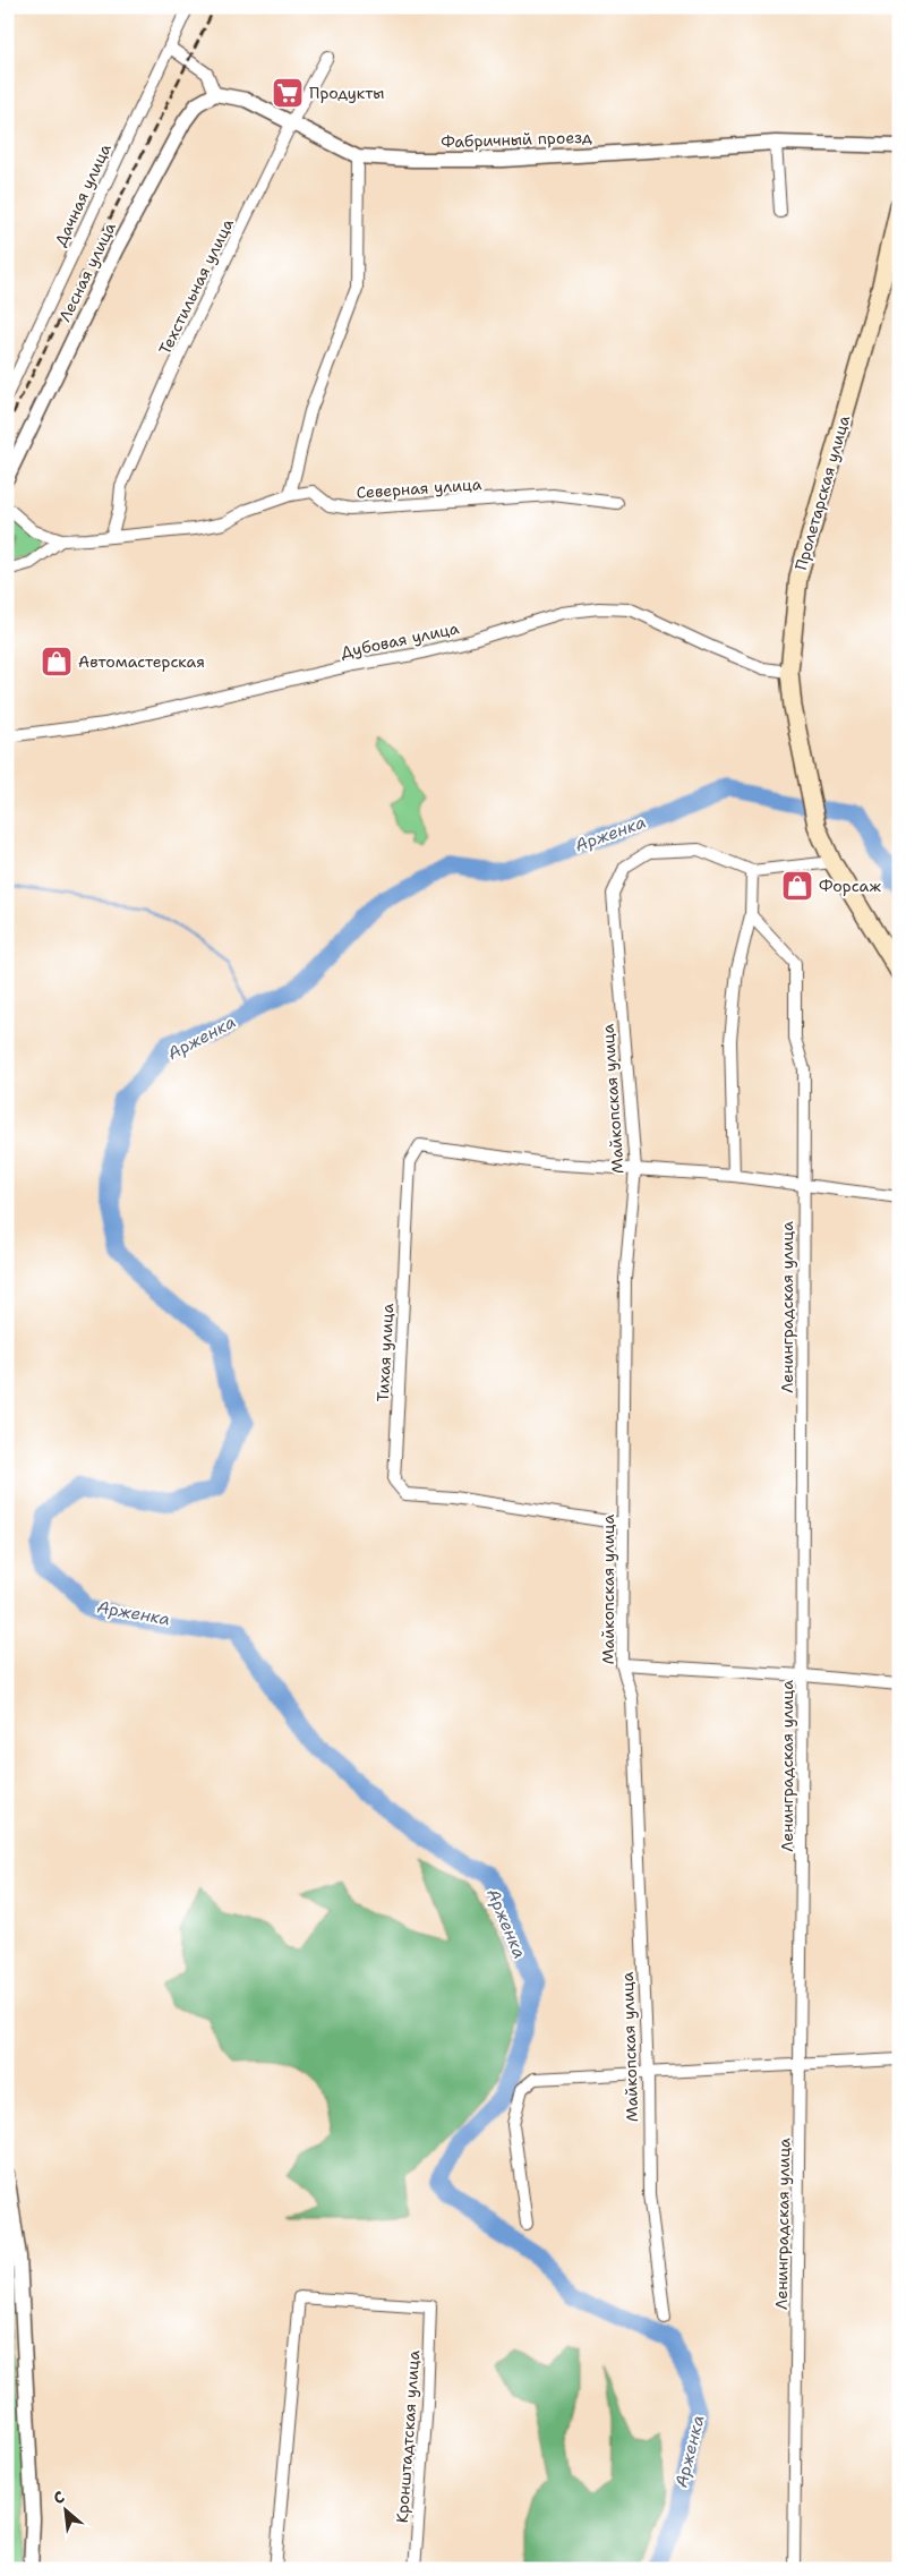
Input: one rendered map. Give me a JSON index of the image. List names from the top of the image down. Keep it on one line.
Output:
{"streets":{"main road":["Пролетарская улица"],"street":["Фабричный проезд","Дачная улица","Лесная улица","Техстильная улица","Северная улица","Дубовая улица","Майкопская улица","Ленинградская улица","Тихая улица","Кронштадтская улица"]},"crossings":[["Фабричный проезд","Лесная улица"],["Фабричный проезд","Техстильная улица"],["Техстильная улица","Северная улица"],["Пролетарская улица","Дубовая улица"],["Майкопская улица","Тихая улица"]],"water":["Арженка"],"places":{"supermarket":["Продукты"],"shop":["Автомастерская","Форсаж"]},"north":"top left"}
